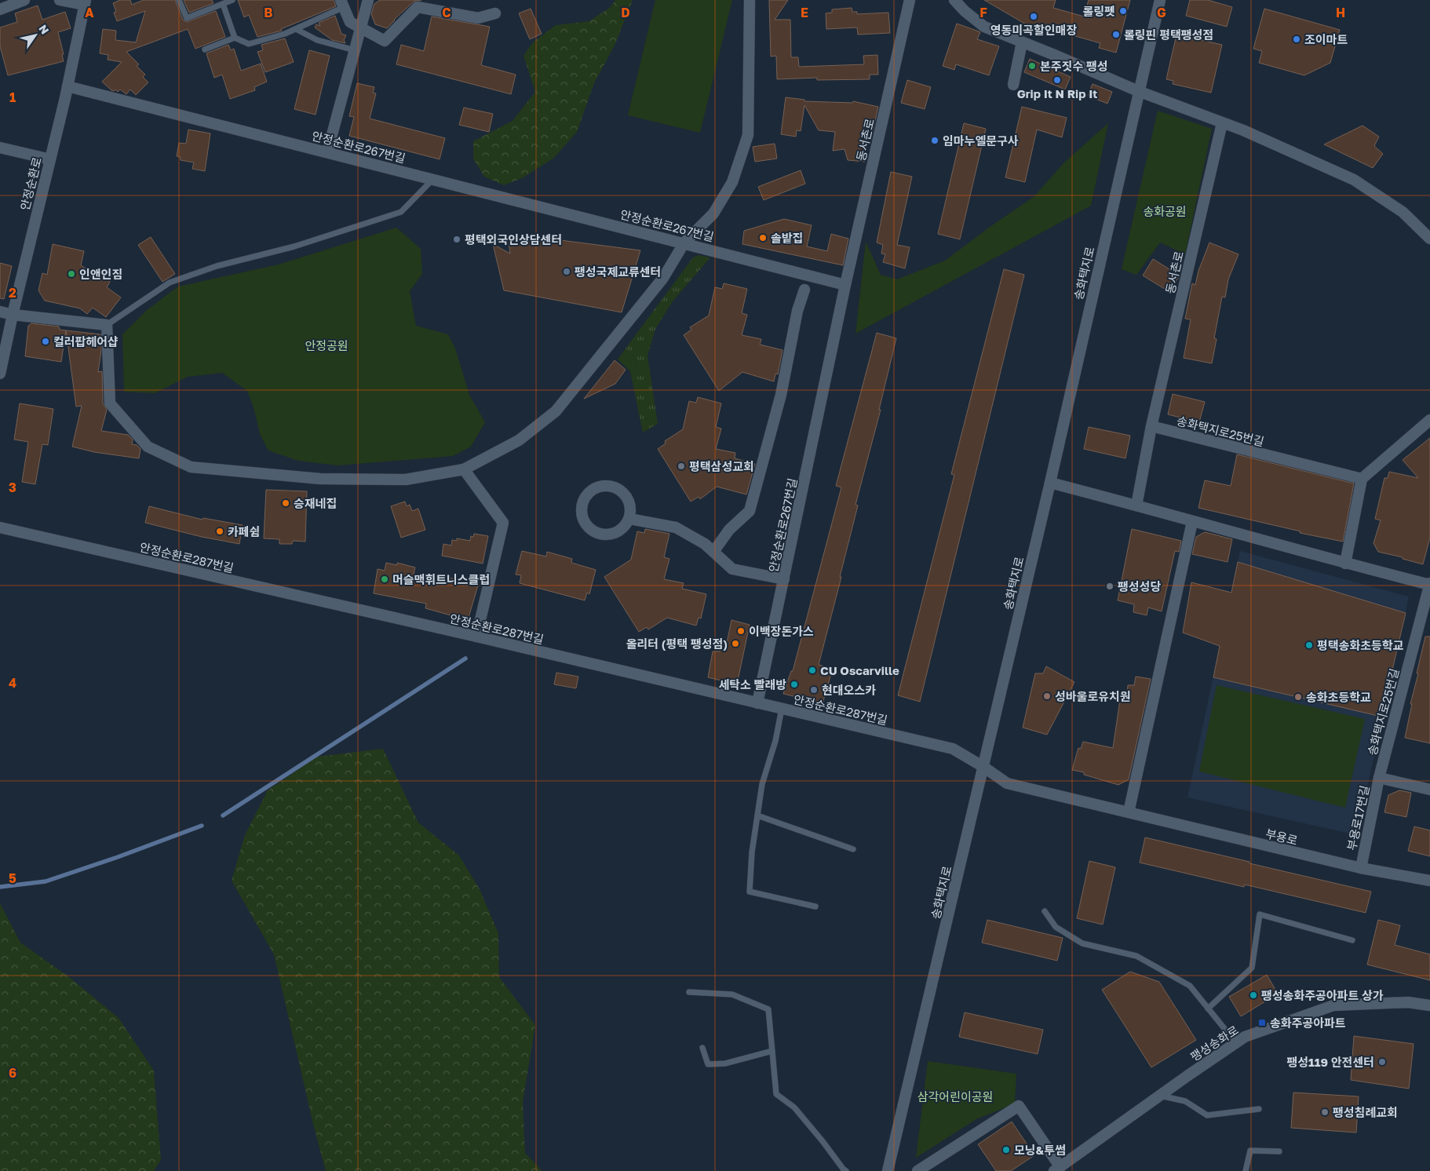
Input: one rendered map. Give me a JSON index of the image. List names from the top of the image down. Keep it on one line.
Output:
{"streets":{"street":["동서촌로","안정순환로267번길","안정순환로","송화택지로","송화택지로25번길","안정순환로287번길","부용로17번길","부용로","팽성송화로"]},"crossings":[["동서촌로","안정순환로267번길"],["동서촌로","송화택지로25번길"],["안정순환로267번길","안정순환로"],["안정순환로267번길","안정순환로287번길"],["송화택지로","송화택지로25번길"],["송화택지로","안정순환로287번길"],["송화택지로","부용로"],["송화택지로25번길","부용로17번길"],["안정순환로287번길","부용로"],["부용로17번길","부용로"]],"parks":["송화공원","안정공원","삼각어린이공원"],"places":{"other":["롤링펫","영동미곡할인매장","롤링핀 평택팽성점","조이마트","본주짓수 팽성","Grip It N Rip It","임마누엘문구사","솔밭집","평택외국인상담센터","팽성국제교류센터","인앤인짐","컬러팝헤어샵","평택삼성교회","승재네집","카페쉼","머슬맥휘트니스클럽","팽성성당","이백장돈가스","올리터 (평택 팽성점)","평택송화초등학교","CU Oscarville","세탁소 빨래방","현대오스카","성바울로유치원","송화초등학교","팽성송화주공아파트 상가","팽성119 안전센터","팽성침례교회","모닝&투썸"],"transit":["송화주공아파트"]},"north":"top right","grid":{"columns":["A","B","C","D","E","F","G","H"],"rows":["1","2","3","4","5","6"]}}
